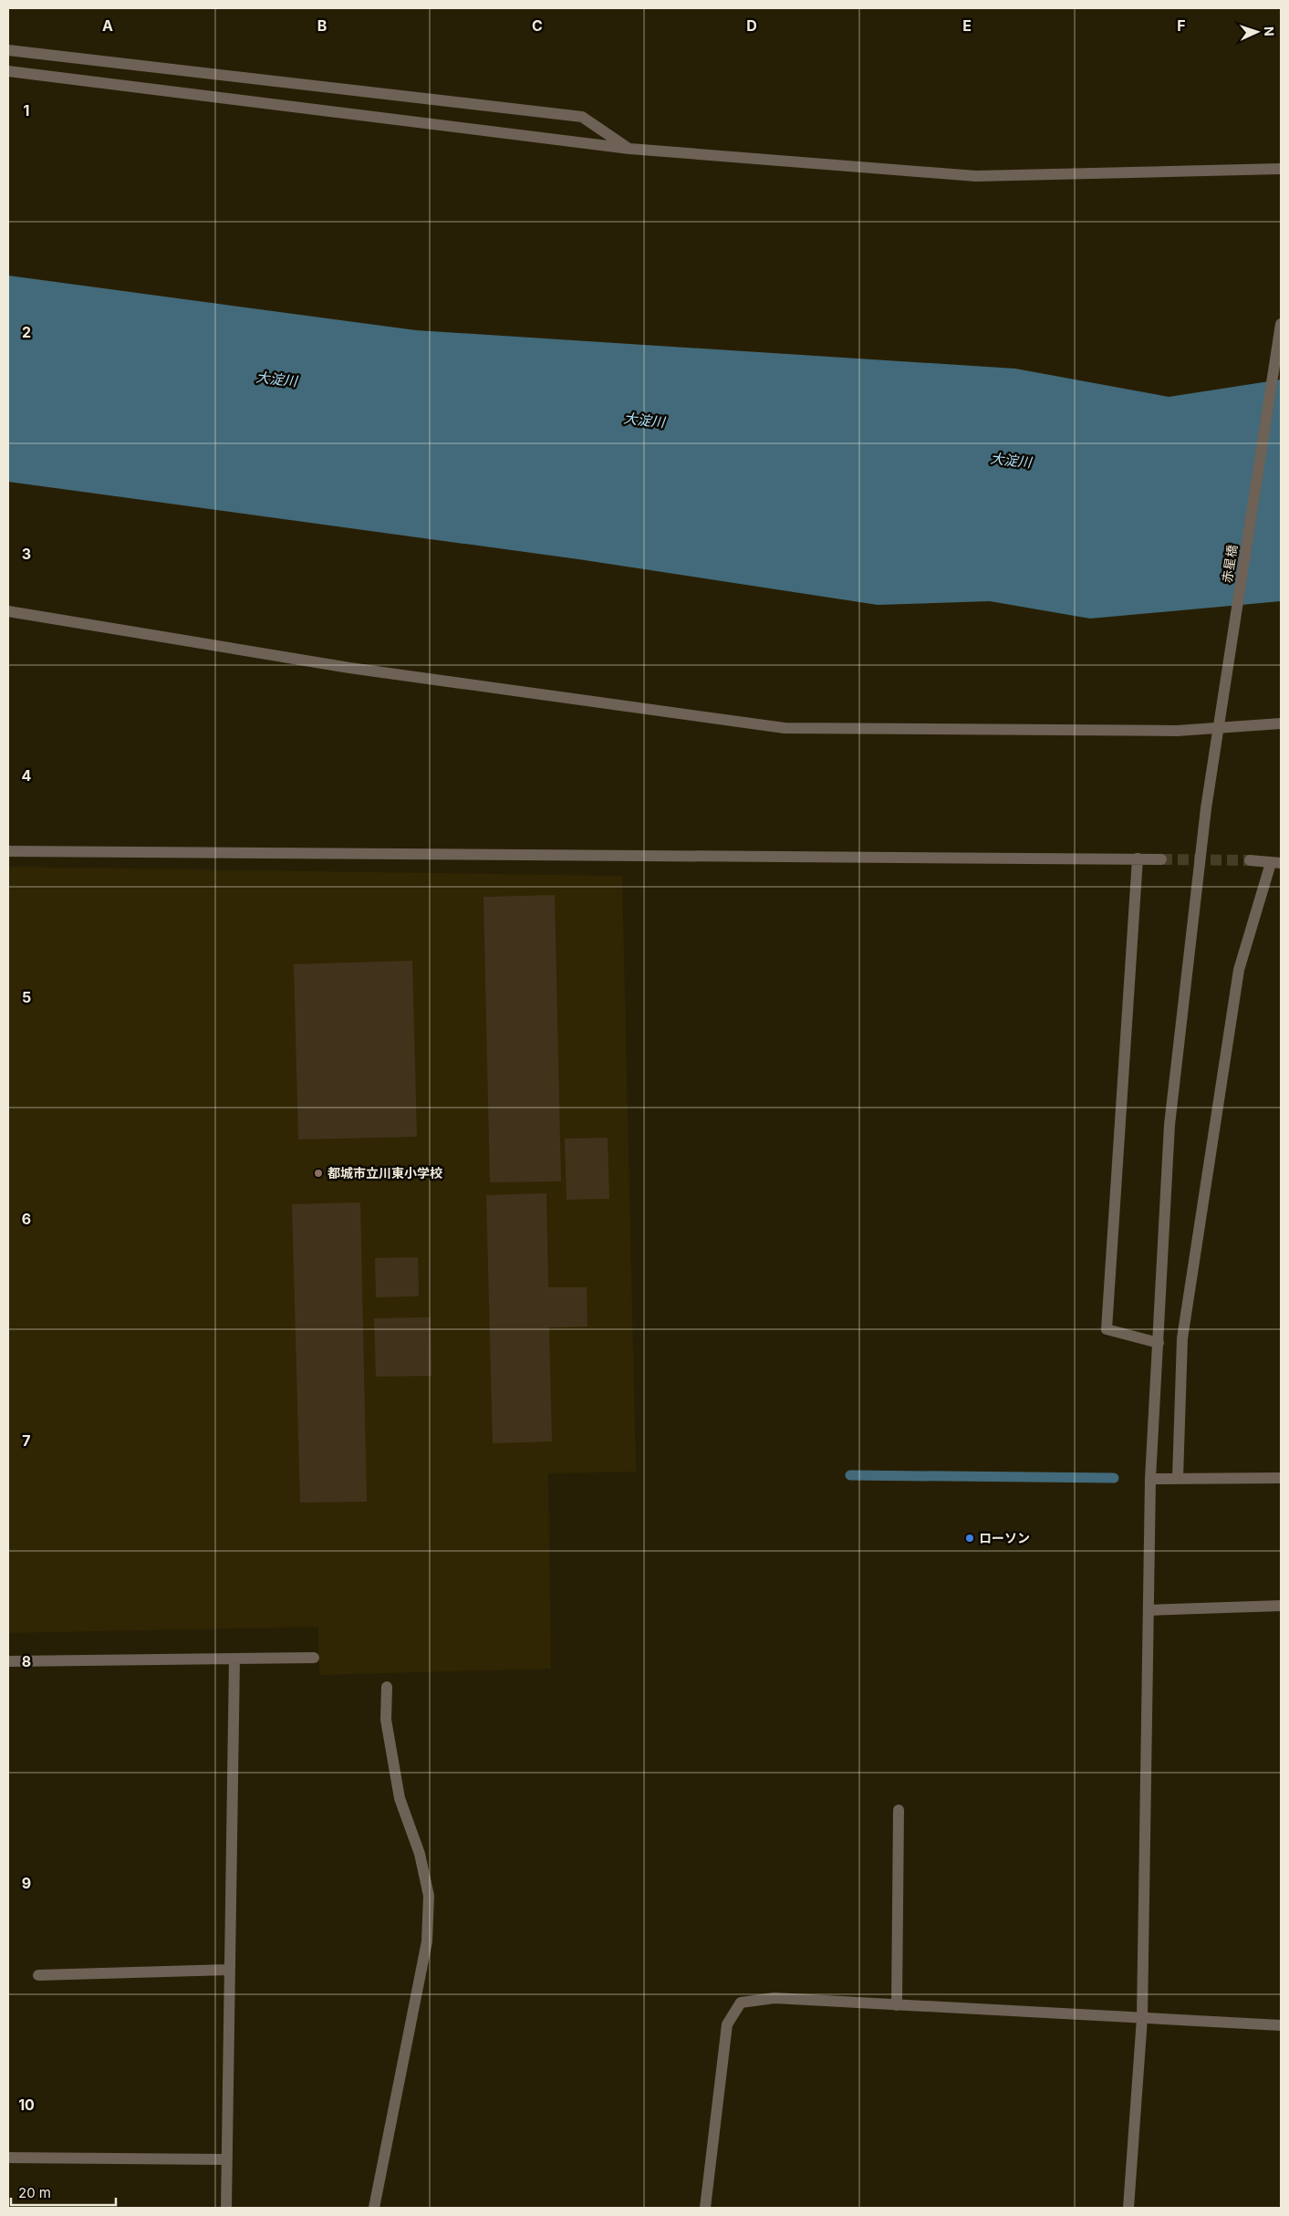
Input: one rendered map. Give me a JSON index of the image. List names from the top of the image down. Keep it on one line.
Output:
{"streets":{"street":["赤星橋"]},"water":["大淀川"],"places":["都城市立川東小学校","ローソン"],"scale_bar":"20 m","north":"right","grid":{"columns":["A","B","C","D","E","F"],"rows":["1","2","3","4","5","6","7","8","9","10"]}}
